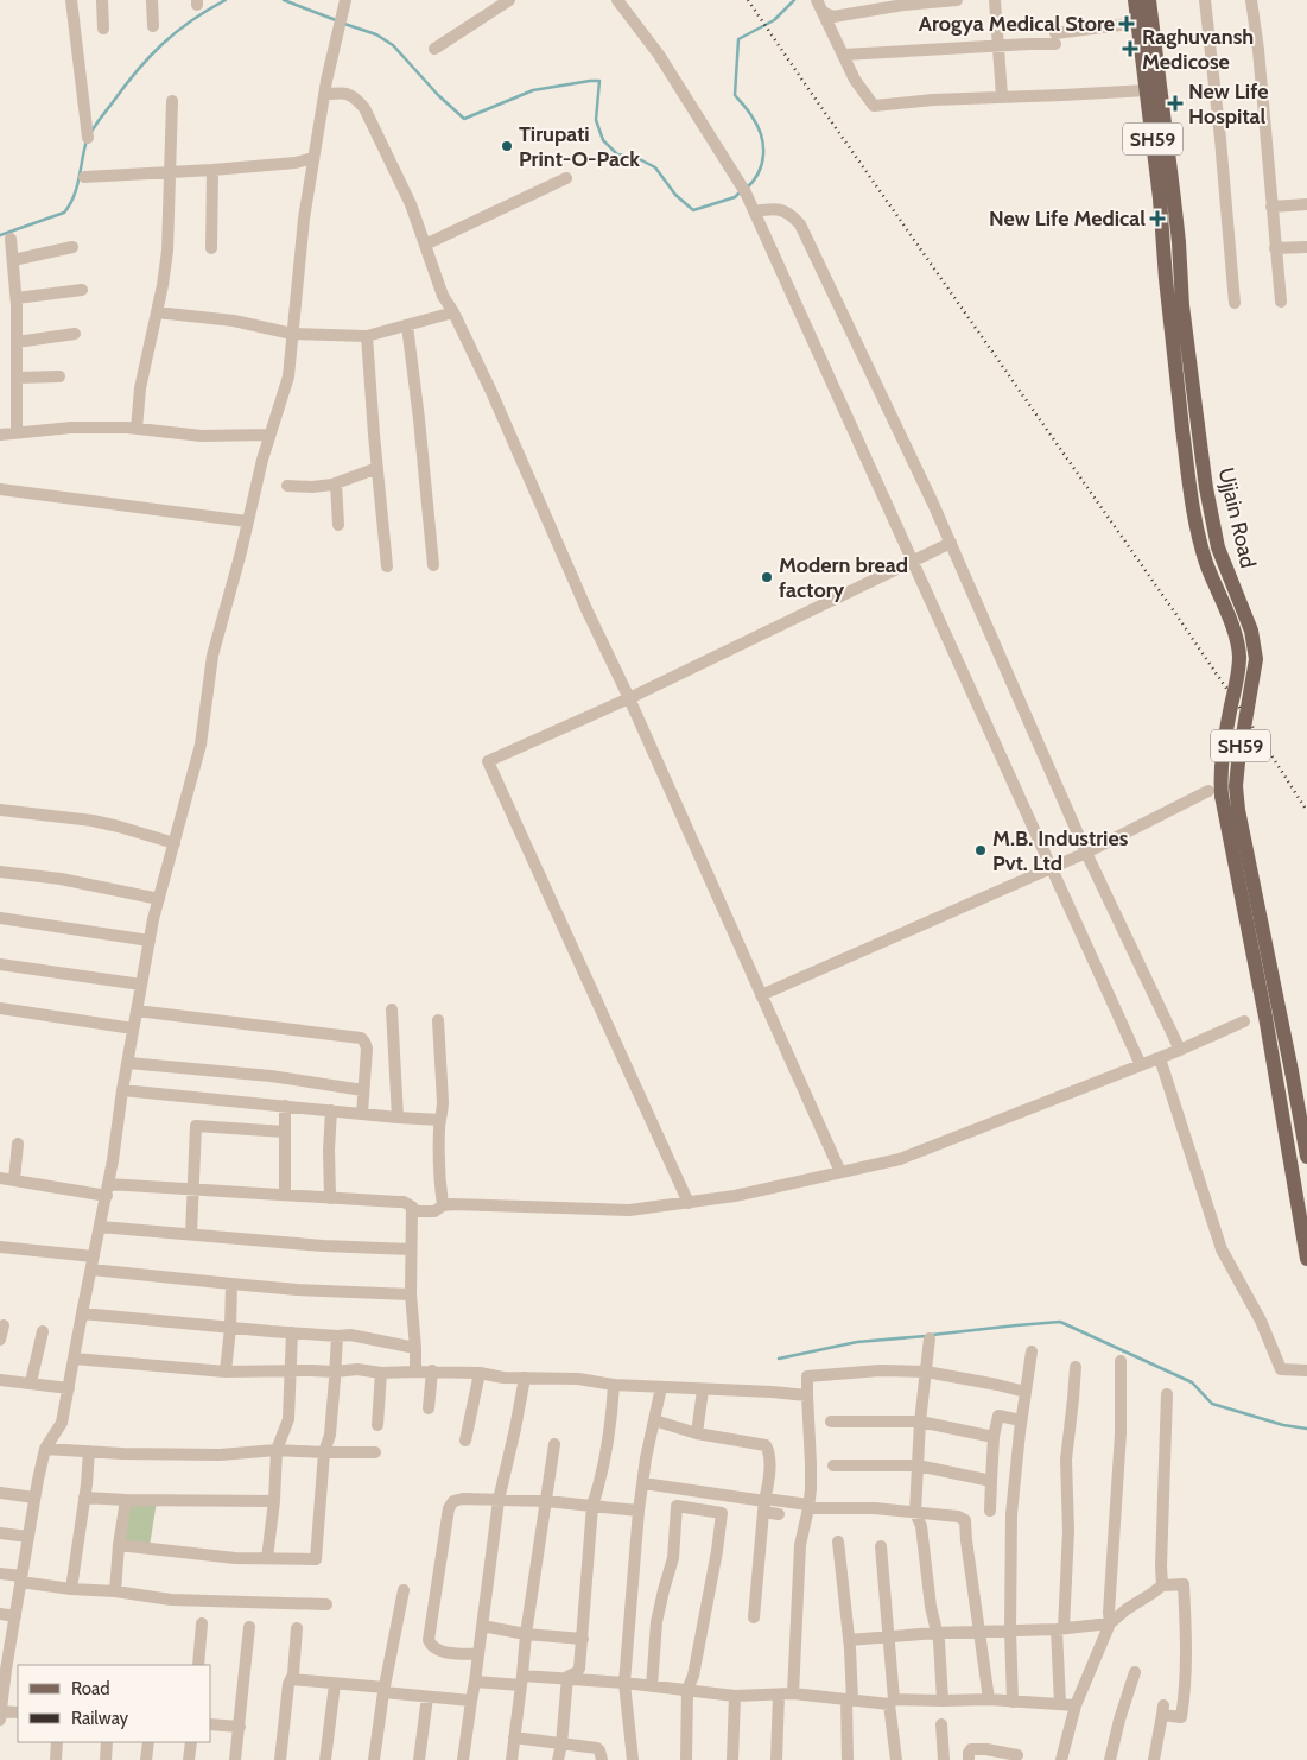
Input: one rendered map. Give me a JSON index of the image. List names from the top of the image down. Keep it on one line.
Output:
{"streets":{"main road":["SH59","Ujjain Road"]},"places":{"health":["Arogya Medical Store","Raghuvansh Medicose","New Life Hospital","New Life Medical"],"other":["Tirupati Print-O-Pack","Modern bread factory","M.B. Industries Pvt. Ltd"]},"legend":["Road","Railway"]}
